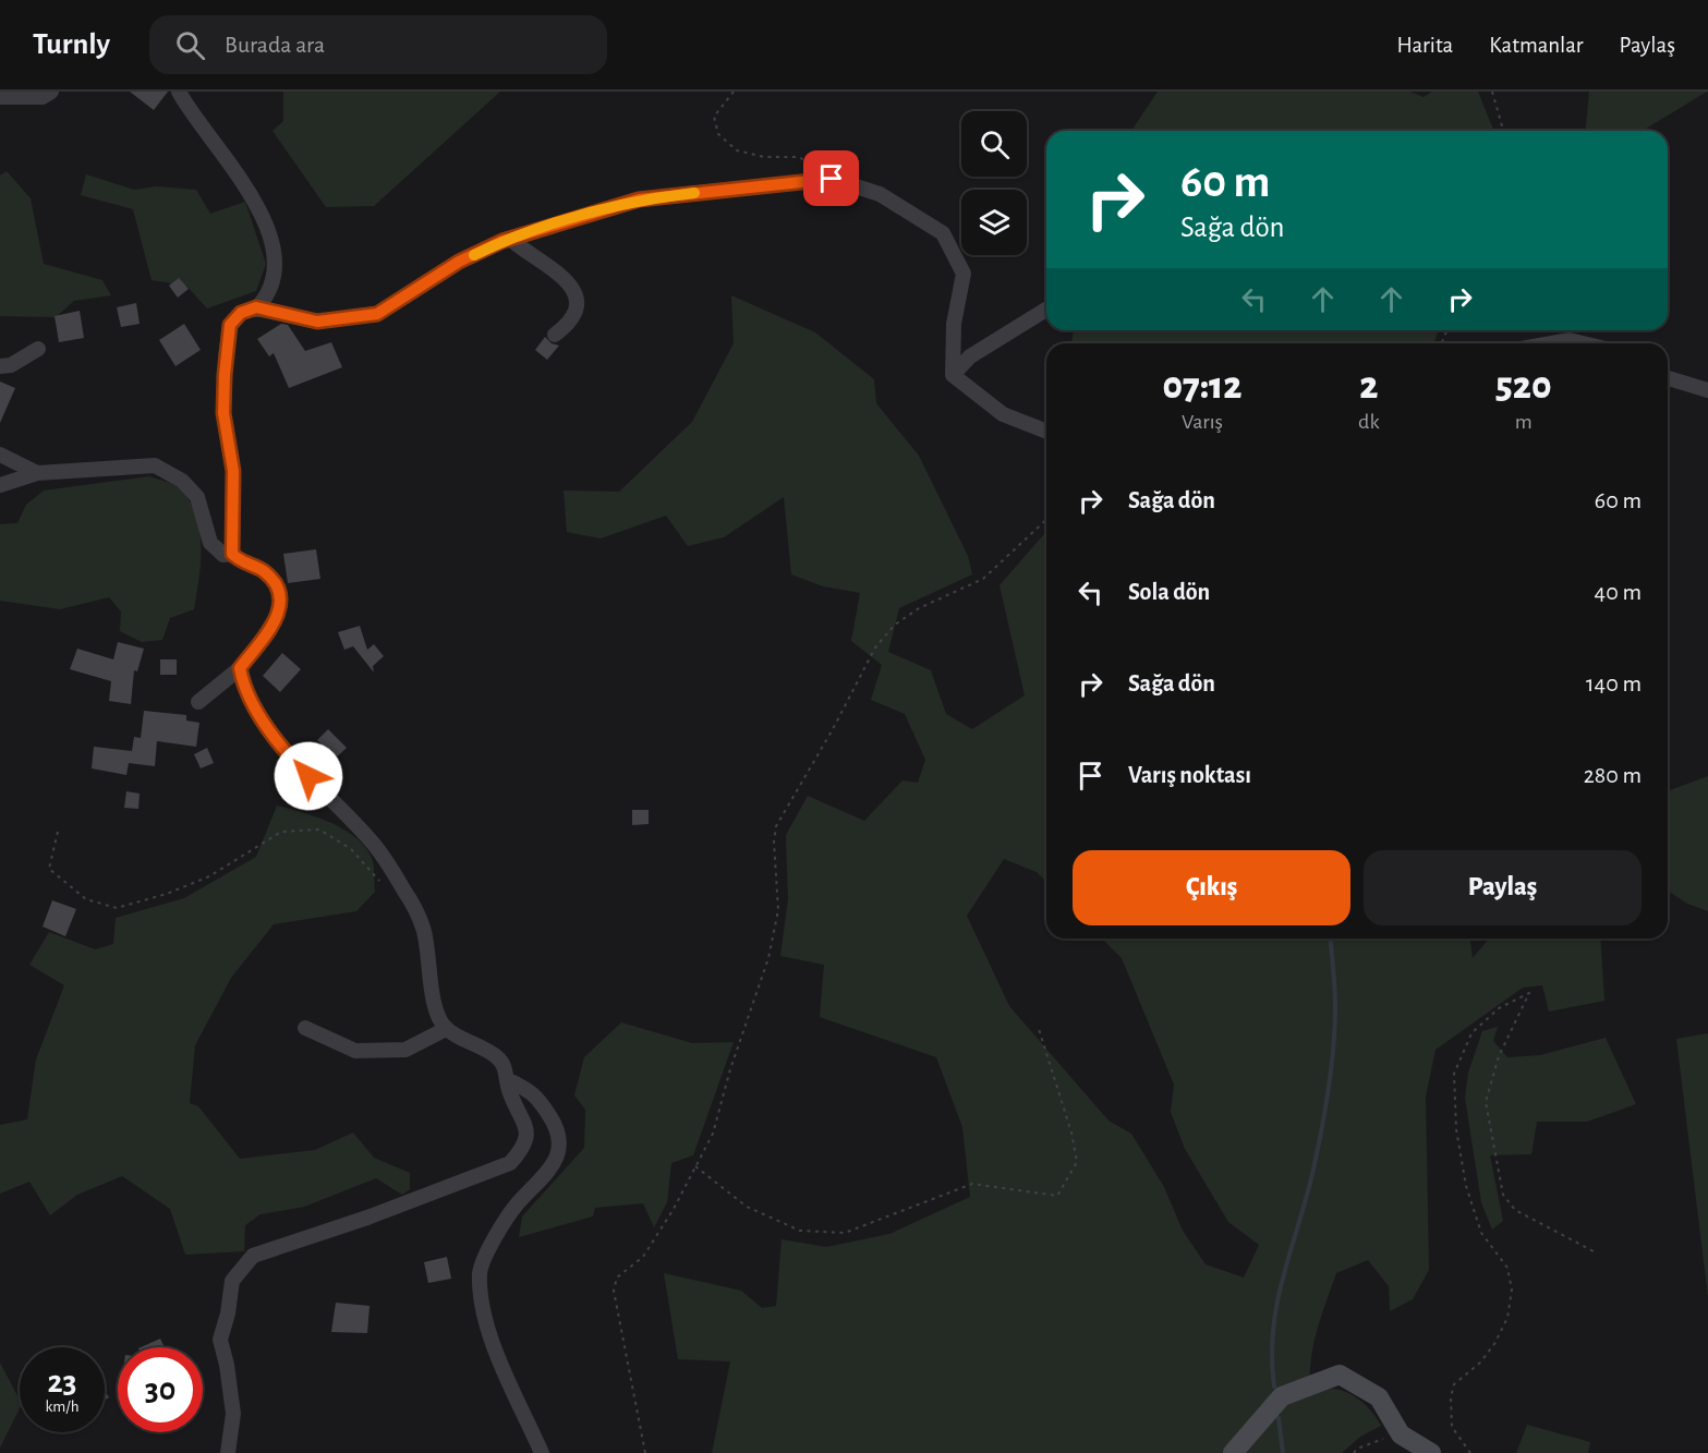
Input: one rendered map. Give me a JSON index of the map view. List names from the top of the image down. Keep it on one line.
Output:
{"page":{"header":"Turnly","search":"Burada ara","nav":["Harita","Katmanlar","Paylaş"],"turn":["60 m","Sağa dön"],"eta":["07:12","Varış","2","dk","520","m"],"list":[{"name":"Sağa dön","value":"60 m"},{"name":"Sola dön","value":"40 m"},{"name":"Sağa dön","value":"140 m"},{"name":"Varış noktası","value":"280 m"}],"buttons":["Çıkış","Paylaş"],"speed":"23 km/h","limit":"30"}}
